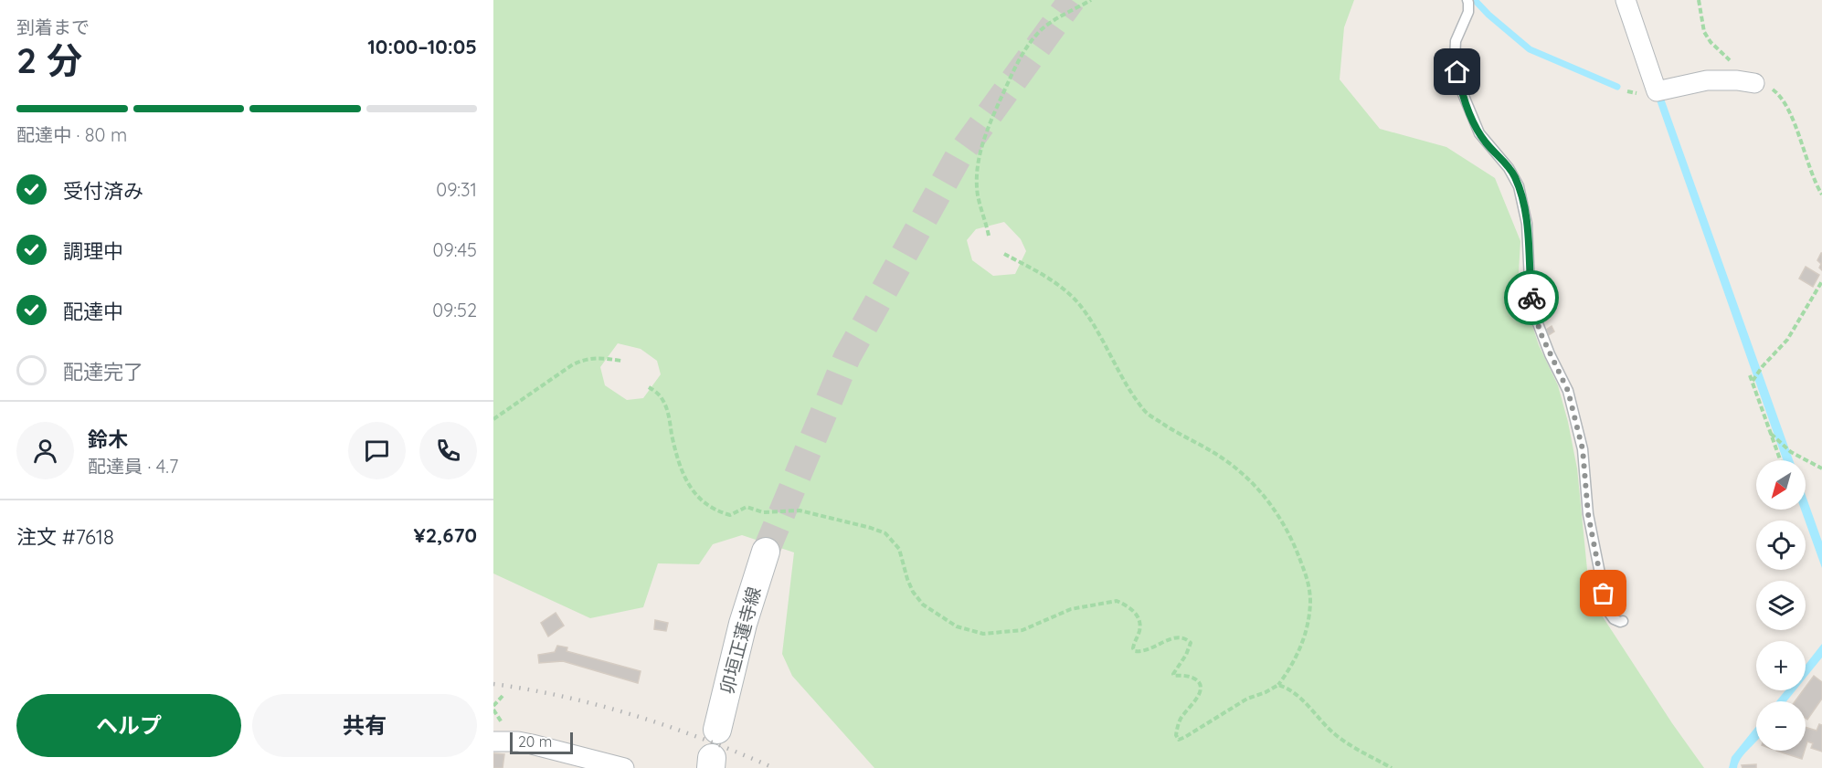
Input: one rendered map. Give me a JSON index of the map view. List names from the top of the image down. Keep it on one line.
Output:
{"streets":{"main road":["卯垣正蓮寺線"]},"scale_bar":"20 m","north":"bottom left","page":{"heading":["2 分","到着まで","10:00–10:05"],"panel":["鈴木","配達員 · 4.7","注文 #7618","¥2,670"],"bar":"配達中 · 80 m","list":[["受付済み","09:31"],["調理中","09:45"],["配達中","09:52"],"配達完了"],"map_buttons":["+","−"],"buttons":["ヘルプ","共有"],"scale":"20 m"}}
